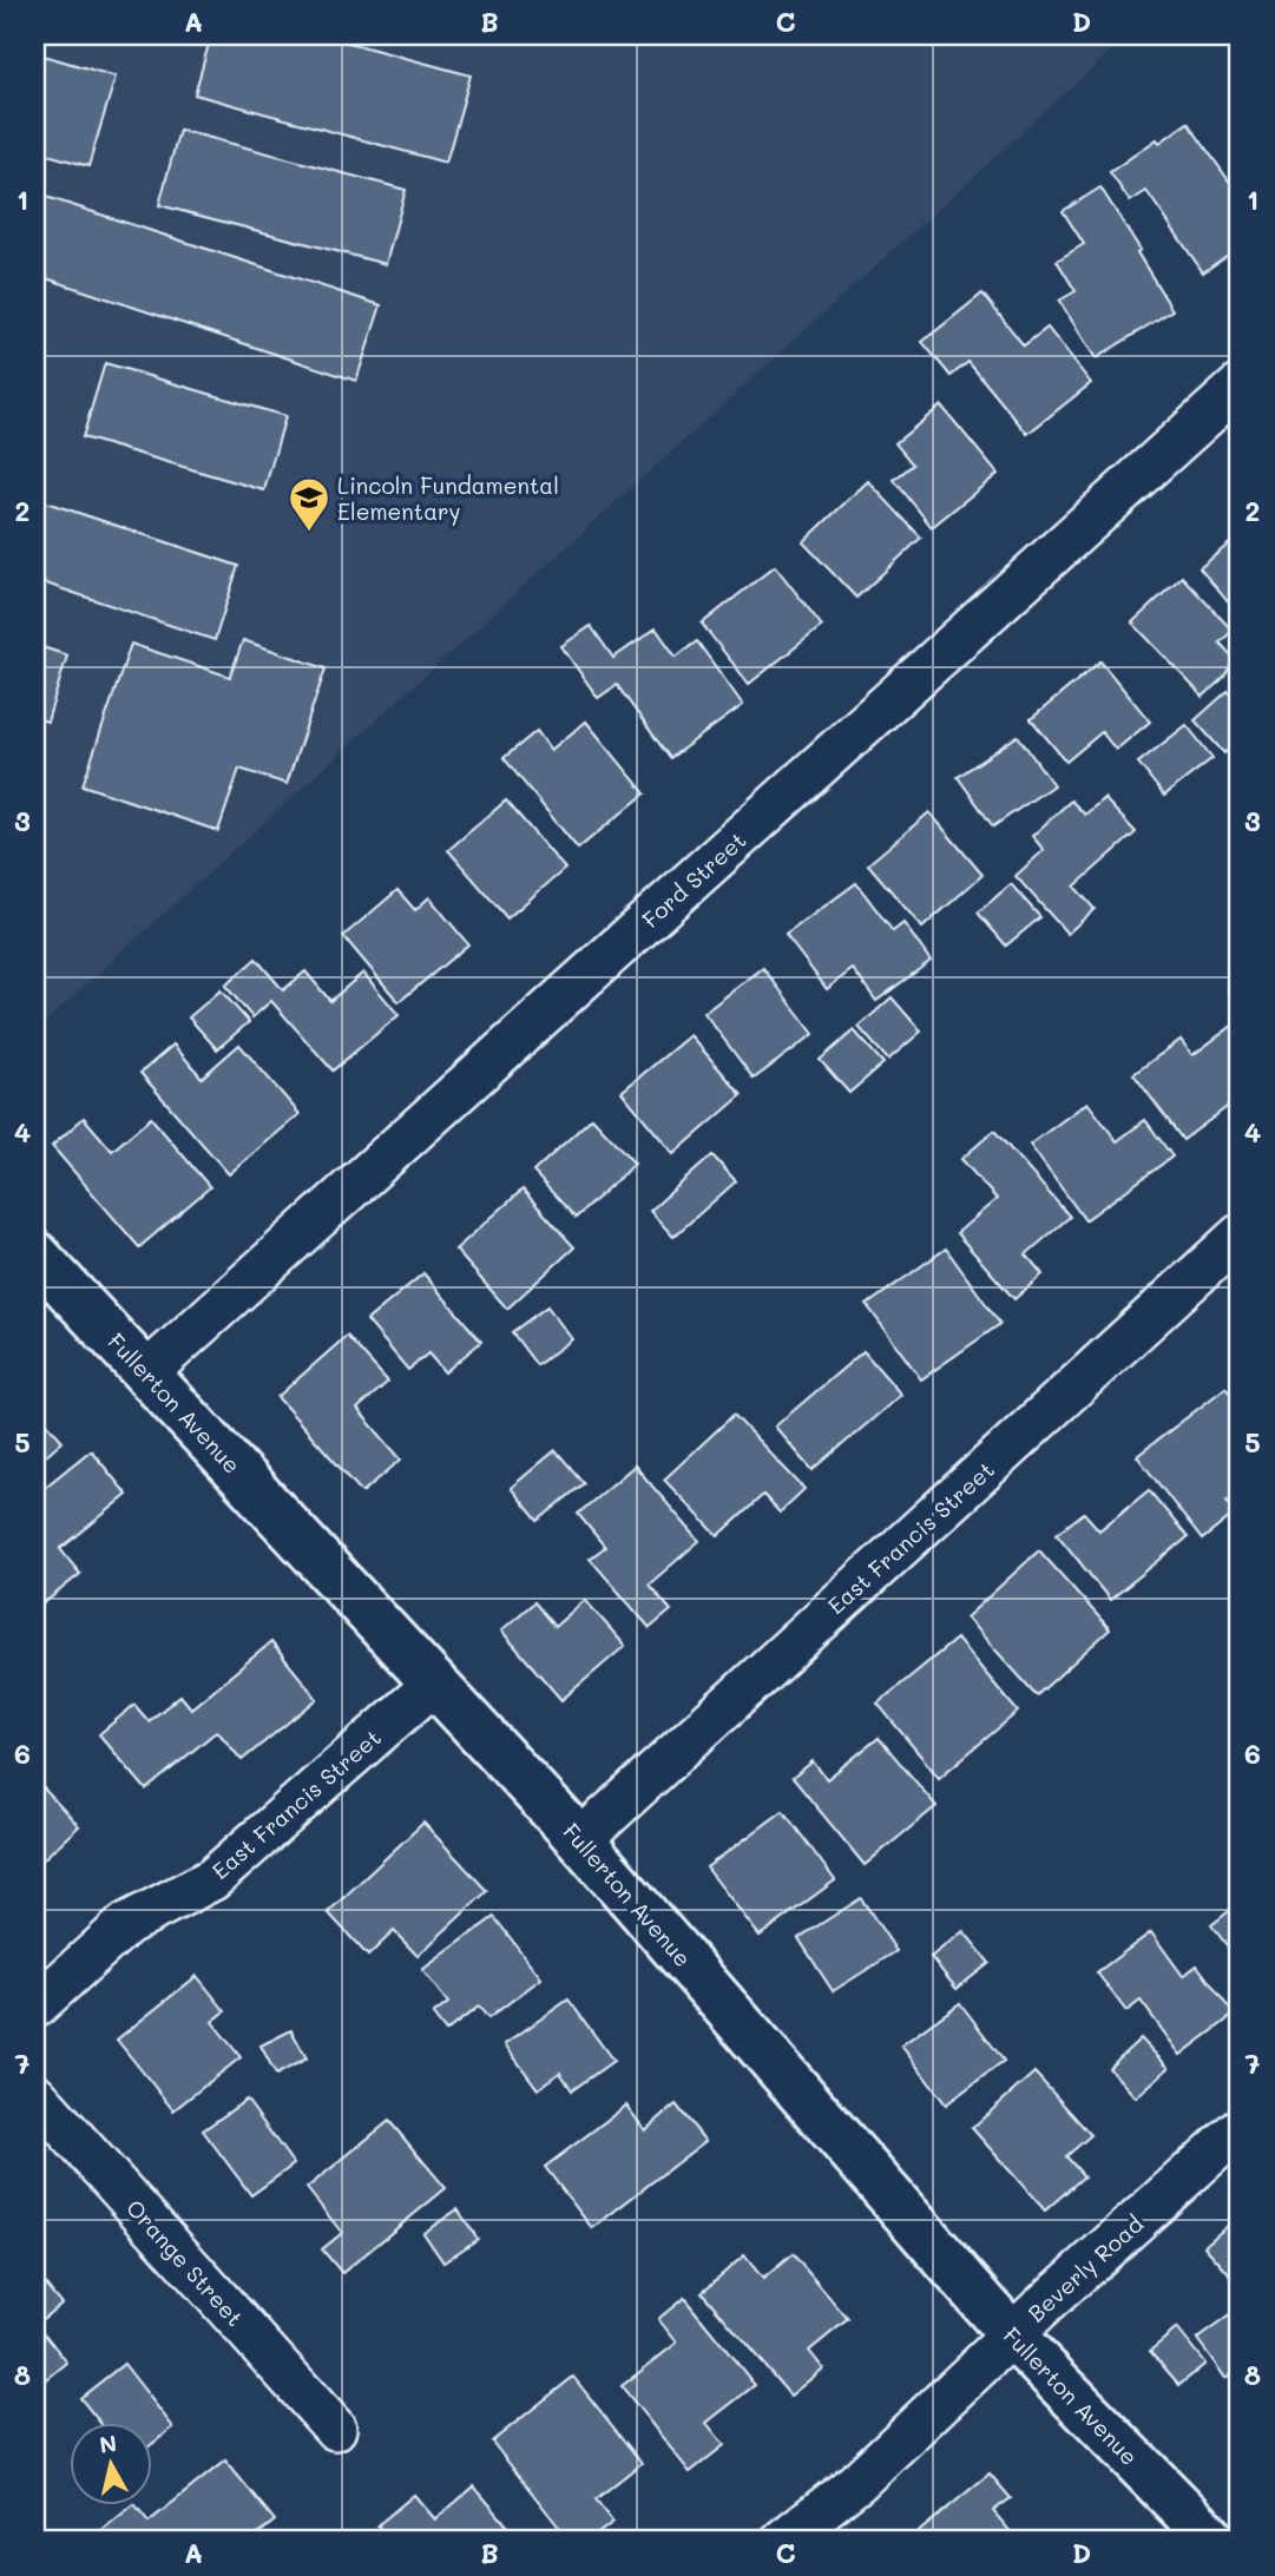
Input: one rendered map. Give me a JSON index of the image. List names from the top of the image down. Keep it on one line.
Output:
{"streets":{"main road":["Fullerton Avenue"],"street":["Ford Street","East Francis Street","Orange Street","Beverly Road"]},"crossings":[["Ford Street","Fullerton Avenue"],["Fullerton Avenue","East Francis Street"],["Fullerton Avenue","Beverly Road"]],"places":{"school or university":["Lincoln Fundamental Elementary"]},"north":"top","grid":{"columns":["A","B","C","D"],"rows":["1","2","3","4","5","6","7","8"]}}
